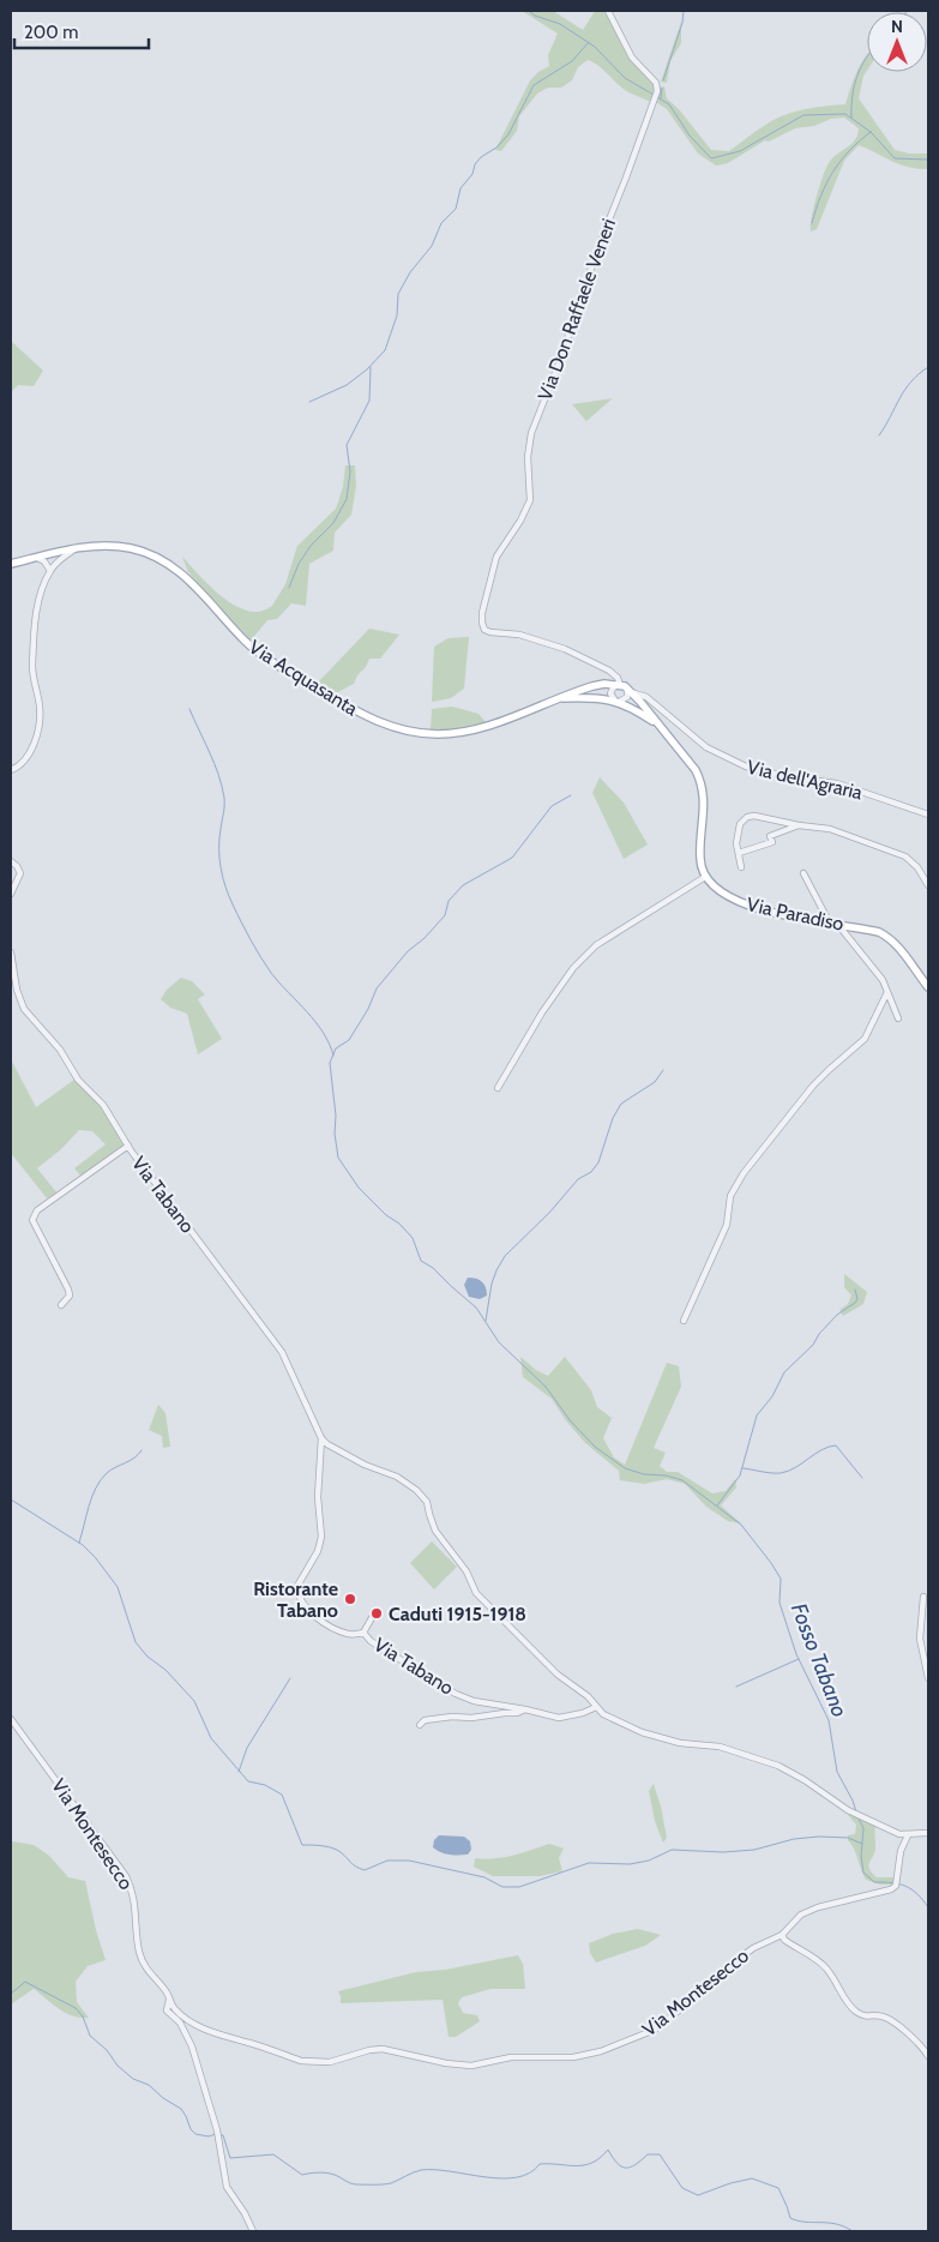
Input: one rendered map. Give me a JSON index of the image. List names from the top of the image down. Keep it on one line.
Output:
{"streets":{"main road":["Via Acquasanta","Via Paradiso"],"street":["Via Don Raffaele Veneri","Via dell'Agraria","Via Tabano","Via Montesecco"]},"crossings":[["Via Don Raffaele Veneri","Via Acquasanta"],["Via Don Raffaele Veneri","Via dell'Agraria"],["Via Acquasanta","Via dell'Agraria"]],"water":["Fosso Tabano"],"places":["Ristorante Tabano","Caduti 1915-1918"],"scale_bar":"200 m","north":"top"}
